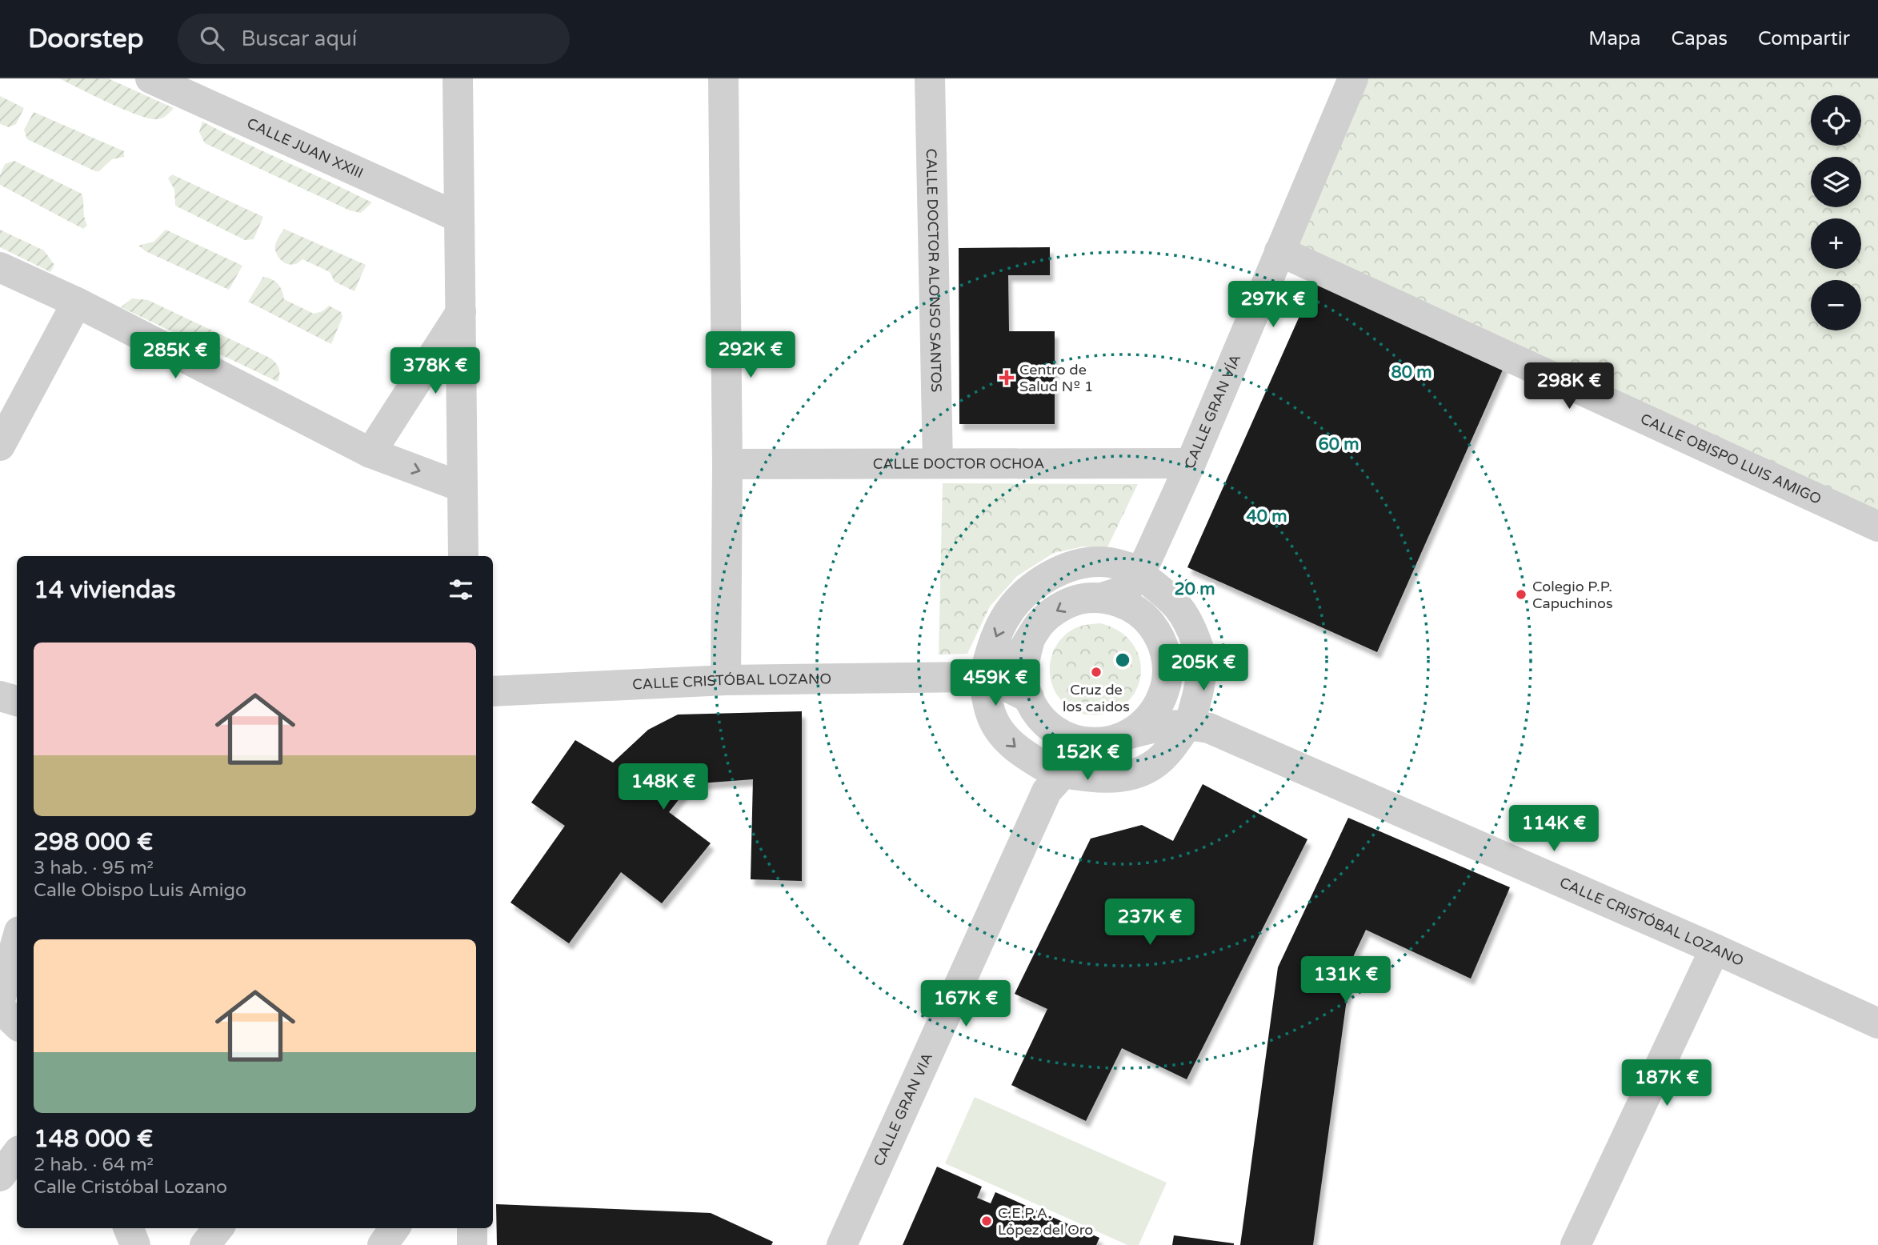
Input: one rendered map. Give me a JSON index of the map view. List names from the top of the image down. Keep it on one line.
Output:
{"streets":{"street":["CALLE JUAN XXIII","CALLE DOCTOR ALONSO SANTOS","CALLE GRAN VÍA","CALLE OBISPO LUIS AMIGO","CALLE DOCTOR OCHOA","CALLE CRISTÓBAL LOZANO","CALLE GRAN VIA"]},"crossings":[["CALLE DOCTOR ALONSO SANTOS","CALLE DOCTOR OCHOA"],["CALLE GRAN VÍA","CALLE OBISPO LUIS AMIGO"],["CALLE GRAN VÍA","CALLE DOCTOR OCHOA"]],"places":{"health":["Centro de Salud Nº 1"],"other":["Colegio P.P. Capuchinos","Cruz de los caidos","C.E.P.A. López del Oro"]},"page":{"header":"Doorstep","search":"Buscar aquí","nav":["Mapa","Capas","Compartir"],"map_buttons":["+","−"],"price":["297K €","292K €","285K €","378K €","298K €","205K €","459K €","152K €","148K €","114K €","237K €","131K €","167K €","187K €"],"heading":"14 viviendas","list":[{"name":"298 000 €","note":"3 hab. · 95 m² · Calle Obispo Luis Amigo"},{"name":"148 000 €","note":"2 hab. · 64 m² · Calle Cristóbal Lozano"}]},"rings":["80 m","60 m","40 m","20 m"]}
